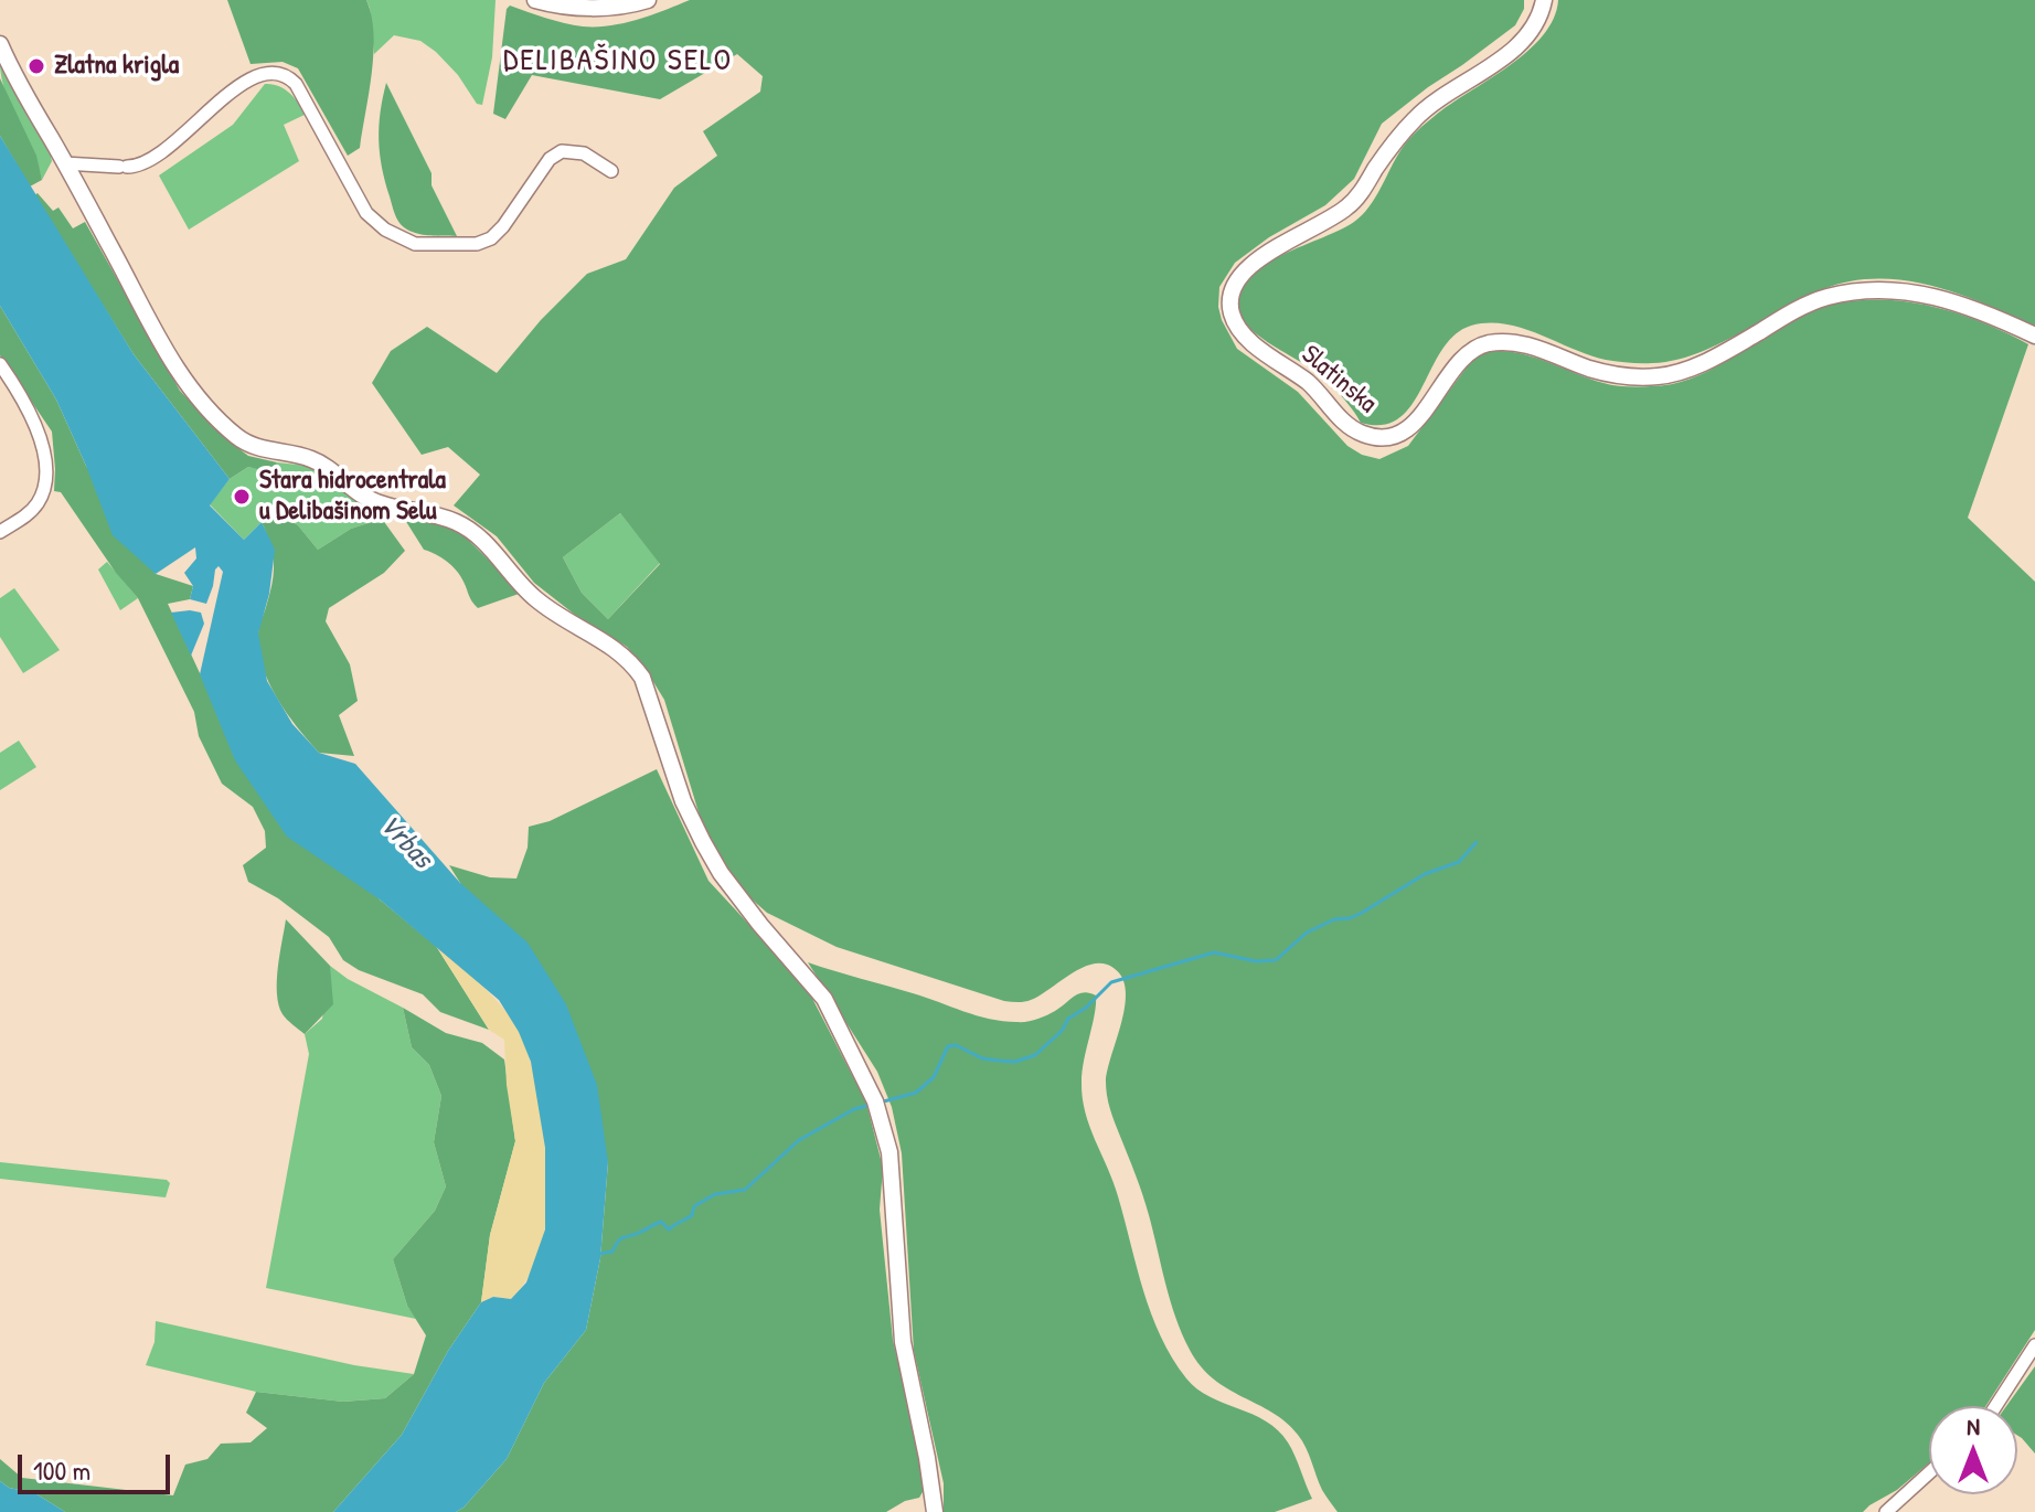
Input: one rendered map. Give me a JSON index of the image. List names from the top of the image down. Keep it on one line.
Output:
{"streets":{"street":["Slatinska"]},"districts":["DELIBAŠINO SELO"],"water":["Vrbas"],"places":["Zlatna krigla","Stara hidrocentrala u Delibašinom Selu"],"scale_bar":"100 m","north":"top"}
